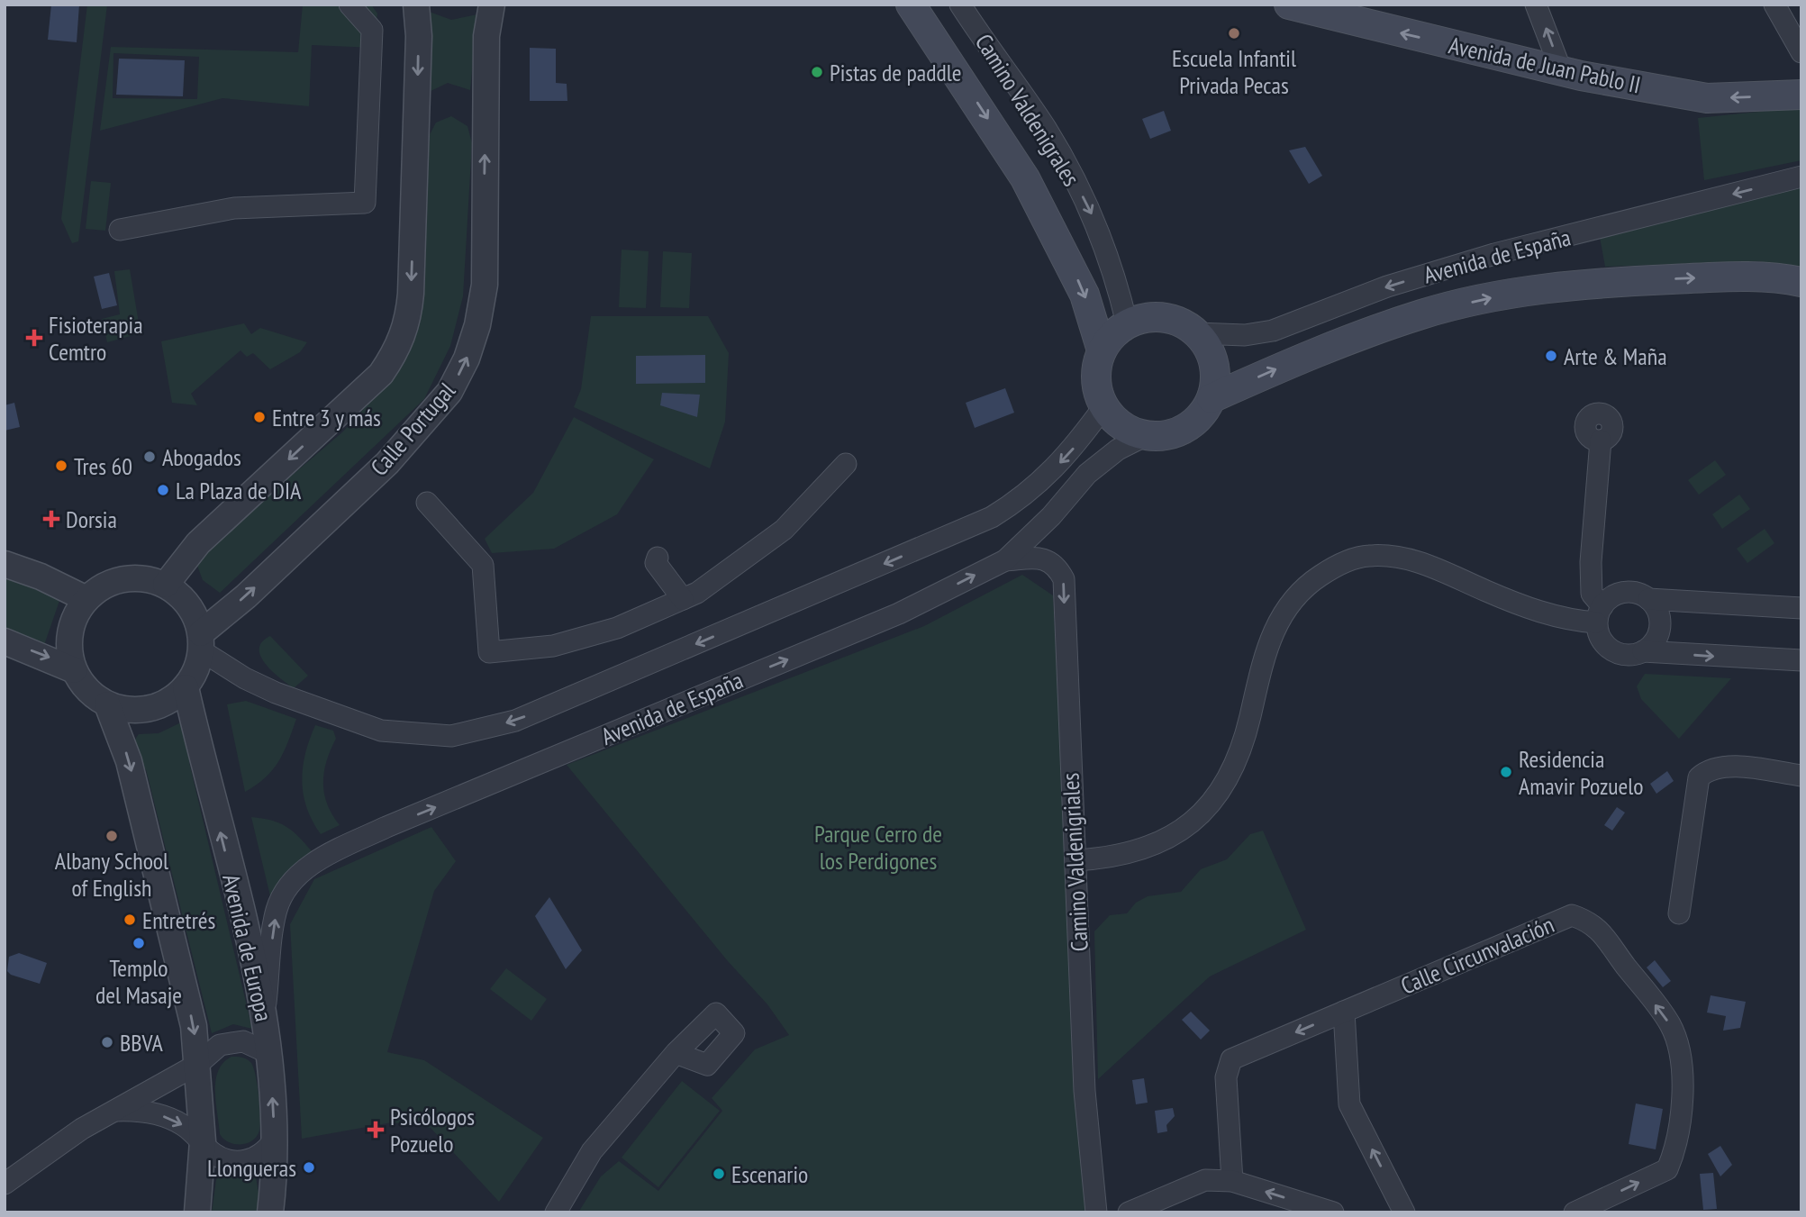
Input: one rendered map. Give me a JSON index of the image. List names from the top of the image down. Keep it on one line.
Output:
{"streets":{"main road":["Avenida de Juan Pablo II","Avenida de España"],"street":["Camino Valdenigrales","Calle Portugal","Camino Valdenigriales","Avenida de Europa","Calle Circunvalación"]},"crossings":[["Camino Valdenigrales","Avenida de España"],["Avenida de España","Camino Valdenigriales"],["Avenida de España","Avenida de Europa"],["Calle Portugal","Avenida de Europa"]],"one_way":["Avenida de Juan Pablo II","Camino Valdenigrales","Camino Valdenigriales"],"parks":["Parque Cerro de los Perdigones"],"places":{"other":["Escuela Infantil Privada Pecas","Pistas de paddle","Arte & Maña","Entre 3 y más","Abogados","Tres 60","La Plaza de DIA","Residencia Amavir Pozuelo","Albany School of English","Entretrés","Templo del Masaje","BBVA","Llongueras","Escenario"],"health":["Fisioterapia Cemtro","Dorsia","Psicólogos Pozuelo"]}}
